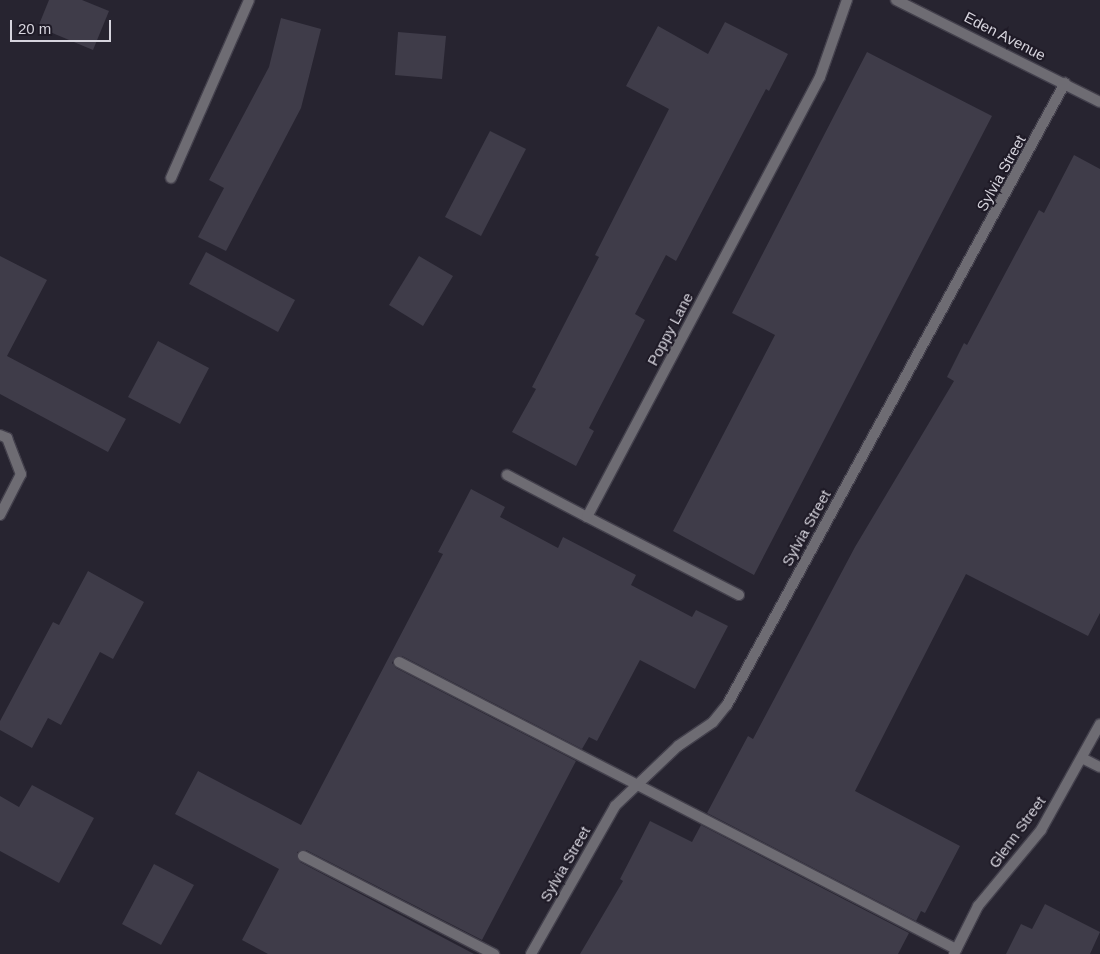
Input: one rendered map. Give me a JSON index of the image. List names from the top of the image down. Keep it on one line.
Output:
{"streets":{"street":["Eden Avenue","Sylvia Street","Poppy Lane","Glenn Street"]},"crossings":[["Eden Avenue","Sylvia Street"]],"scale_bar":"20 m"}
